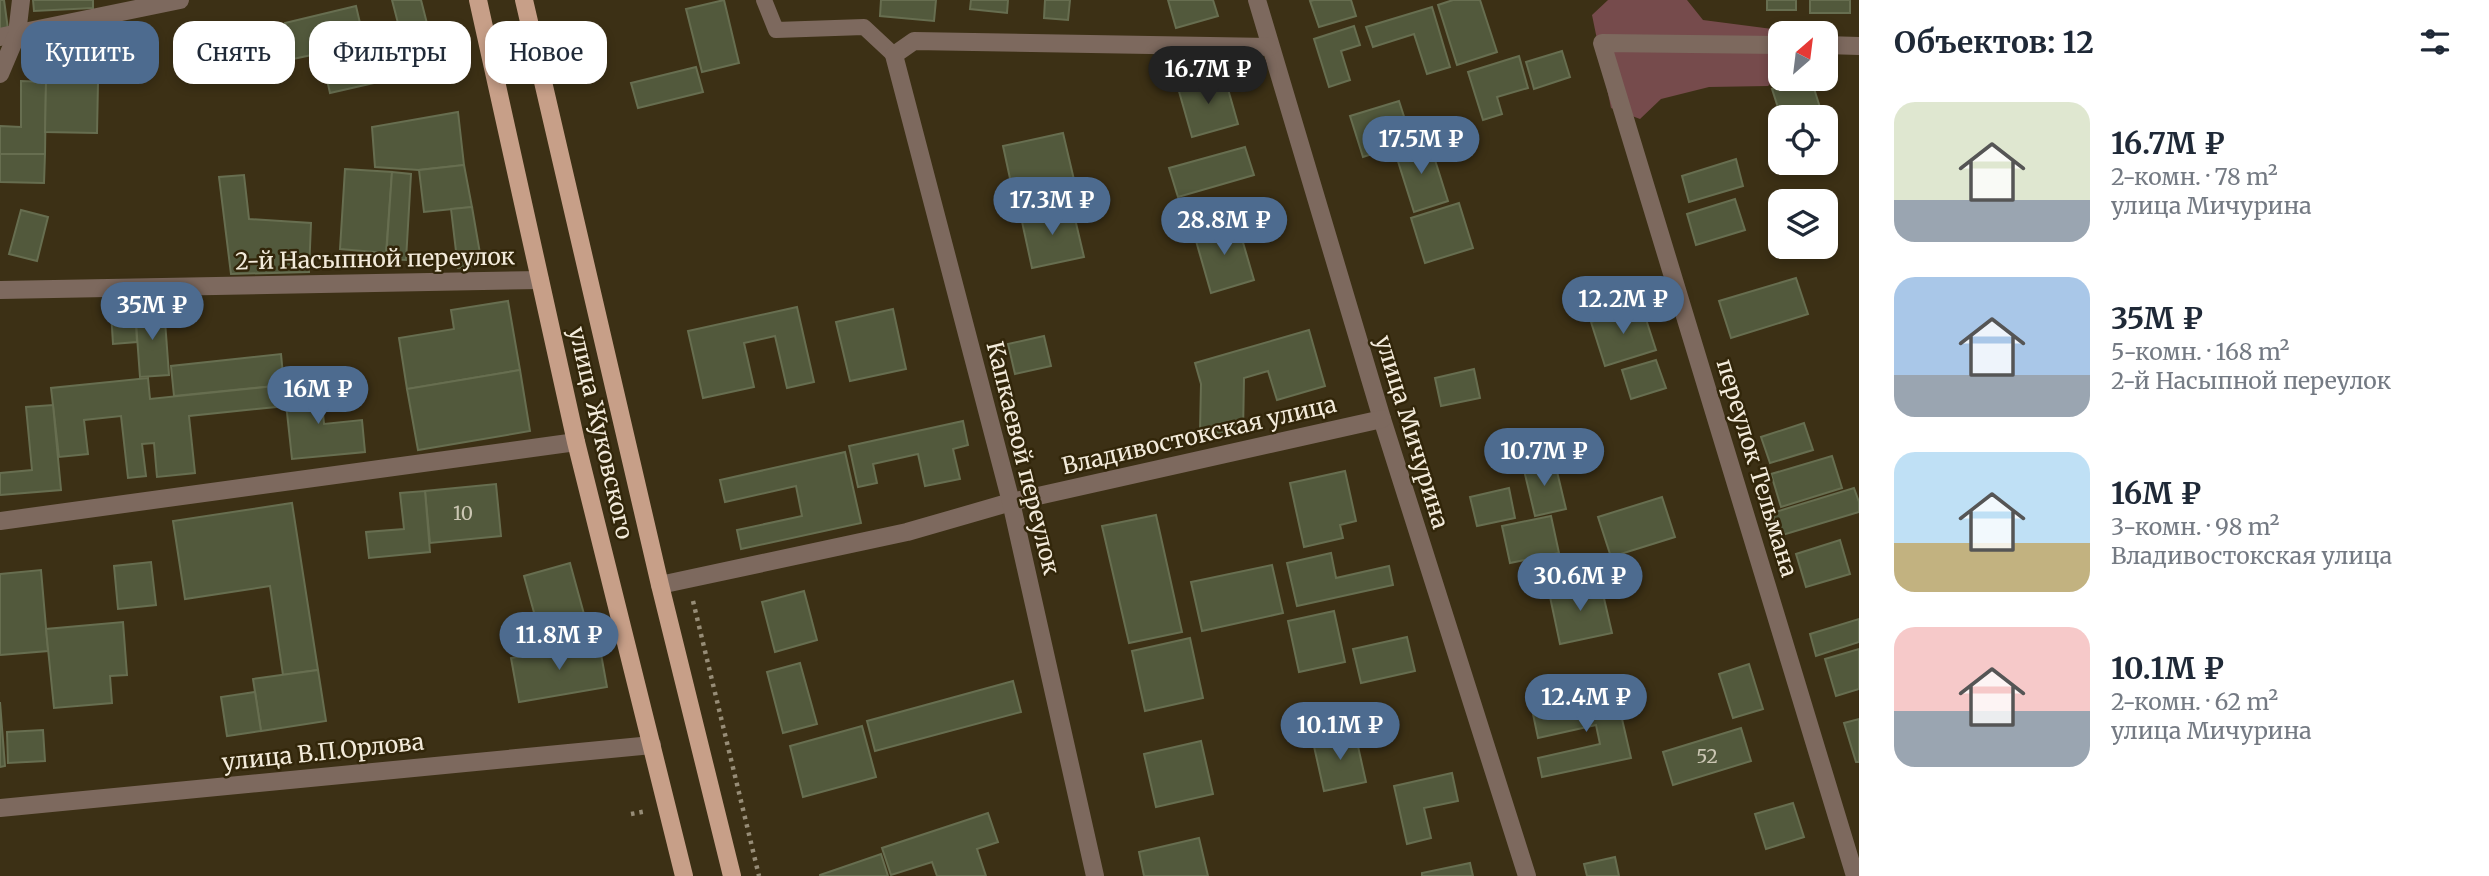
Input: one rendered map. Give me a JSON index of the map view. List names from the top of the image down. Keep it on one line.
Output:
{"streets":{"main road":["улица Жуковского"],"street":["2-й Насыпной переулок","улица Мичурина","Владивостокская улица","Капкаевой переулок","переулок Тельмана","улица В.П.Орлова"]},"crossings":[["2-й Насыпной переулок","улица Жуковского"],["улица Мичурина","Владивостокская улица"],["улица Жуковского","улица В.П.Орлова"],["Владивостокская улица","Капкаевой переулок"]],"house_numbers":["10","52"],"north":"top right","page":{"heading":"Объектов: 12","chip":["Купить","Снять","Фильтры","Новое"],"price":["16.7M ₽","17.5M ₽","17.3M ₽","28.8M ₽","12.2M ₽","35M ₽","16M ₽","10.7M ₽","30.6M ₽","11.8M ₽","12.4M ₽","10.1M ₽"],"list":[{"name":"16.7M ₽","note":"2-комн. · 78 m² · улица Мичурина"},{"name":"35M ₽","note":"5-комн. · 168 m² · 2-й Насыпной переулок"},{"name":"16M ₽","note":"3-комн. · 98 m² · Владивостокская улица"},{"name":"10.1M ₽","note":"2-комн. · 62 m² · улица Мичурина"}]}}
